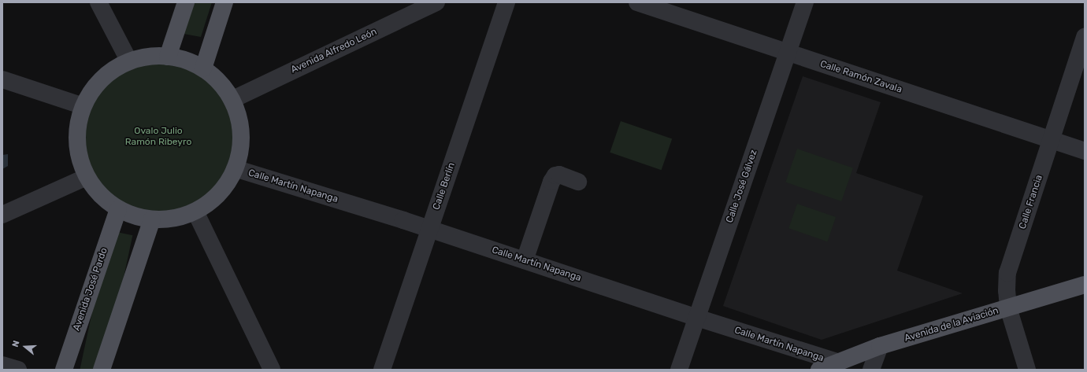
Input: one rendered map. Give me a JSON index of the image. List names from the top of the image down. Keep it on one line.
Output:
{"streets":{"main road":["Avenida José Pardo","Avenida de la Aviación"],"street":["Avenida Alfredo León","Calle Ramón Zavala","Calle Martín Napanga","Calle Berlín","Calle José Gálvez","Calle Francia"]},"crossings":[["Calle Ramón Zavala","Calle José Gálvez"],["Calle Ramón Zavala","Calle Francia"],["Calle Martín Napanga","Calle Berlín"],["Calle Martín Napanga","Calle José Gálvez"],["Calle Martín Napanga","Avenida de la Aviación"],["Calle Francia","Avenida de la Aviación"]],"parks":["Ovalo Julio Ramón Ribeyro"],"north":"left"}
